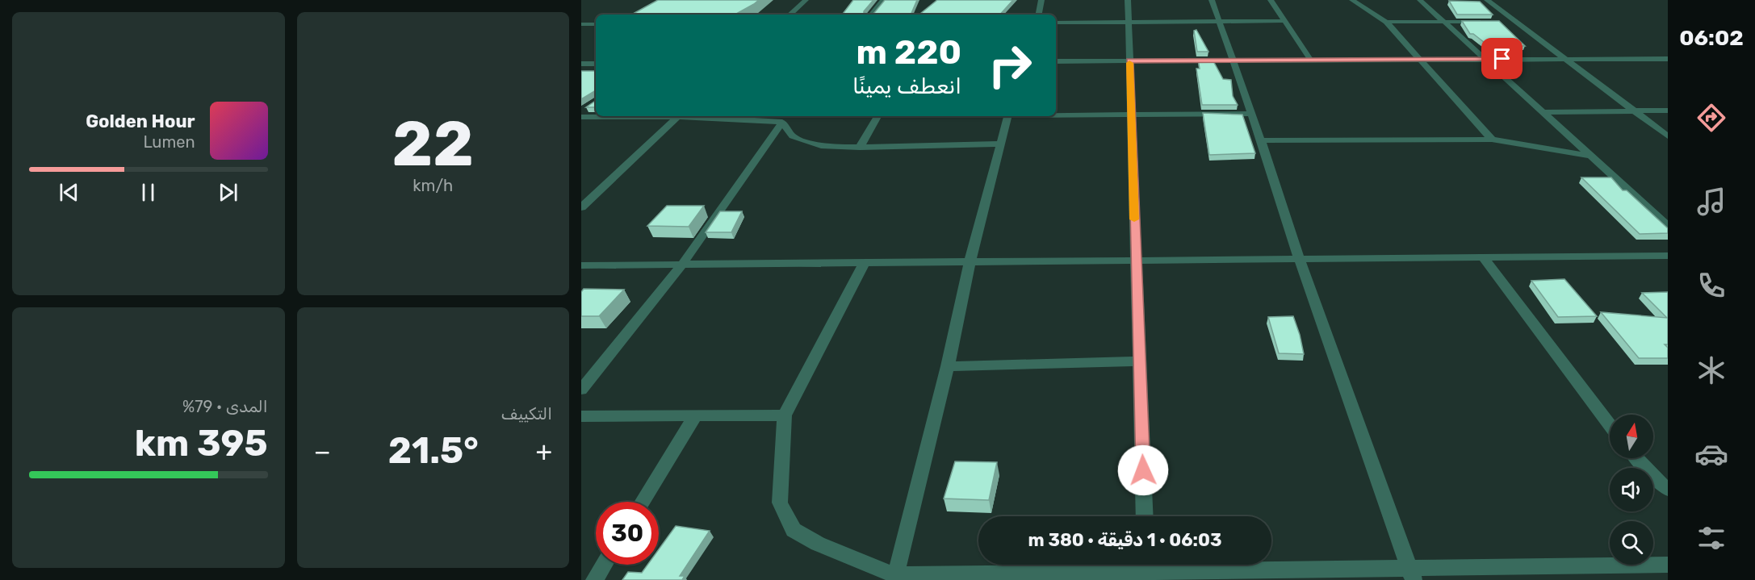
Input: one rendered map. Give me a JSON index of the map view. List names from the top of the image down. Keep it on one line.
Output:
{"north":"top","page":{"tabs":"06:02","tile":[["22","km/h"],"التكييف",["المدى · 79%","395 km"]],"turn":["220 m","انعطف يمينًا"],"song":["Golden Hour","Lumen"],"heat":["−","21.5°","+"],"limit":"30","trip":"06:03 · 1 دقيقة · 380 m"}}
